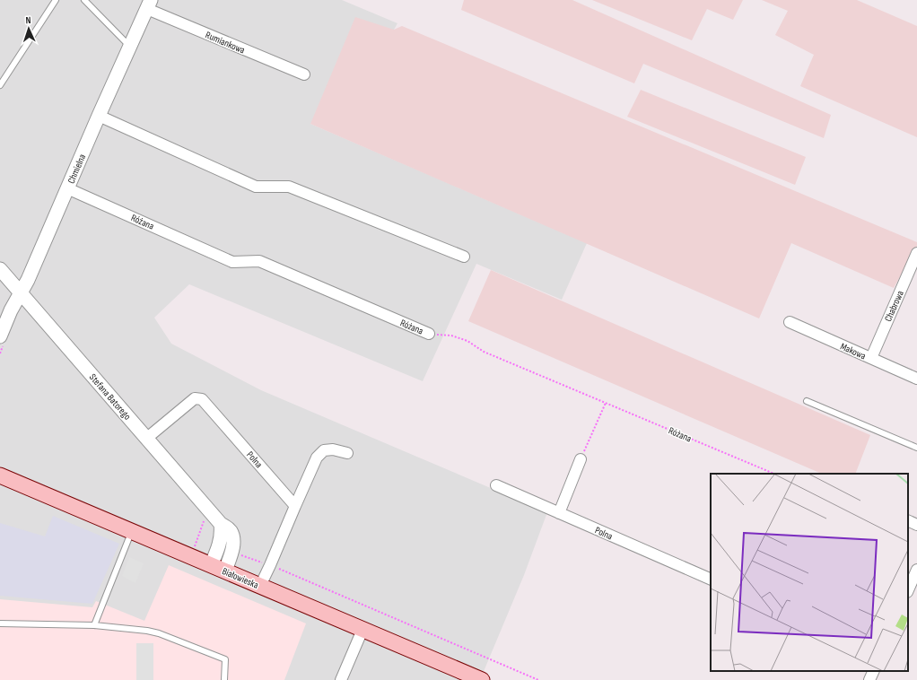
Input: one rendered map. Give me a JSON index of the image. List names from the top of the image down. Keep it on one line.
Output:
{"streets":{"main road":["Białowieska"],"street":["Rumiankowa","Chmielna","Różana","Chabrowa","Makowa","Stefana Batorego","Polna"]},"crossings":[["Rumiankowa","Chmielna"],["Chmielna","Różana"],["Chmielna","Stefana Batorego"],["Chabrowa","Makowa"],["Stefana Batorego","Polna"],["Stefana Batorego","Białowieska"]],"north":"top"}
